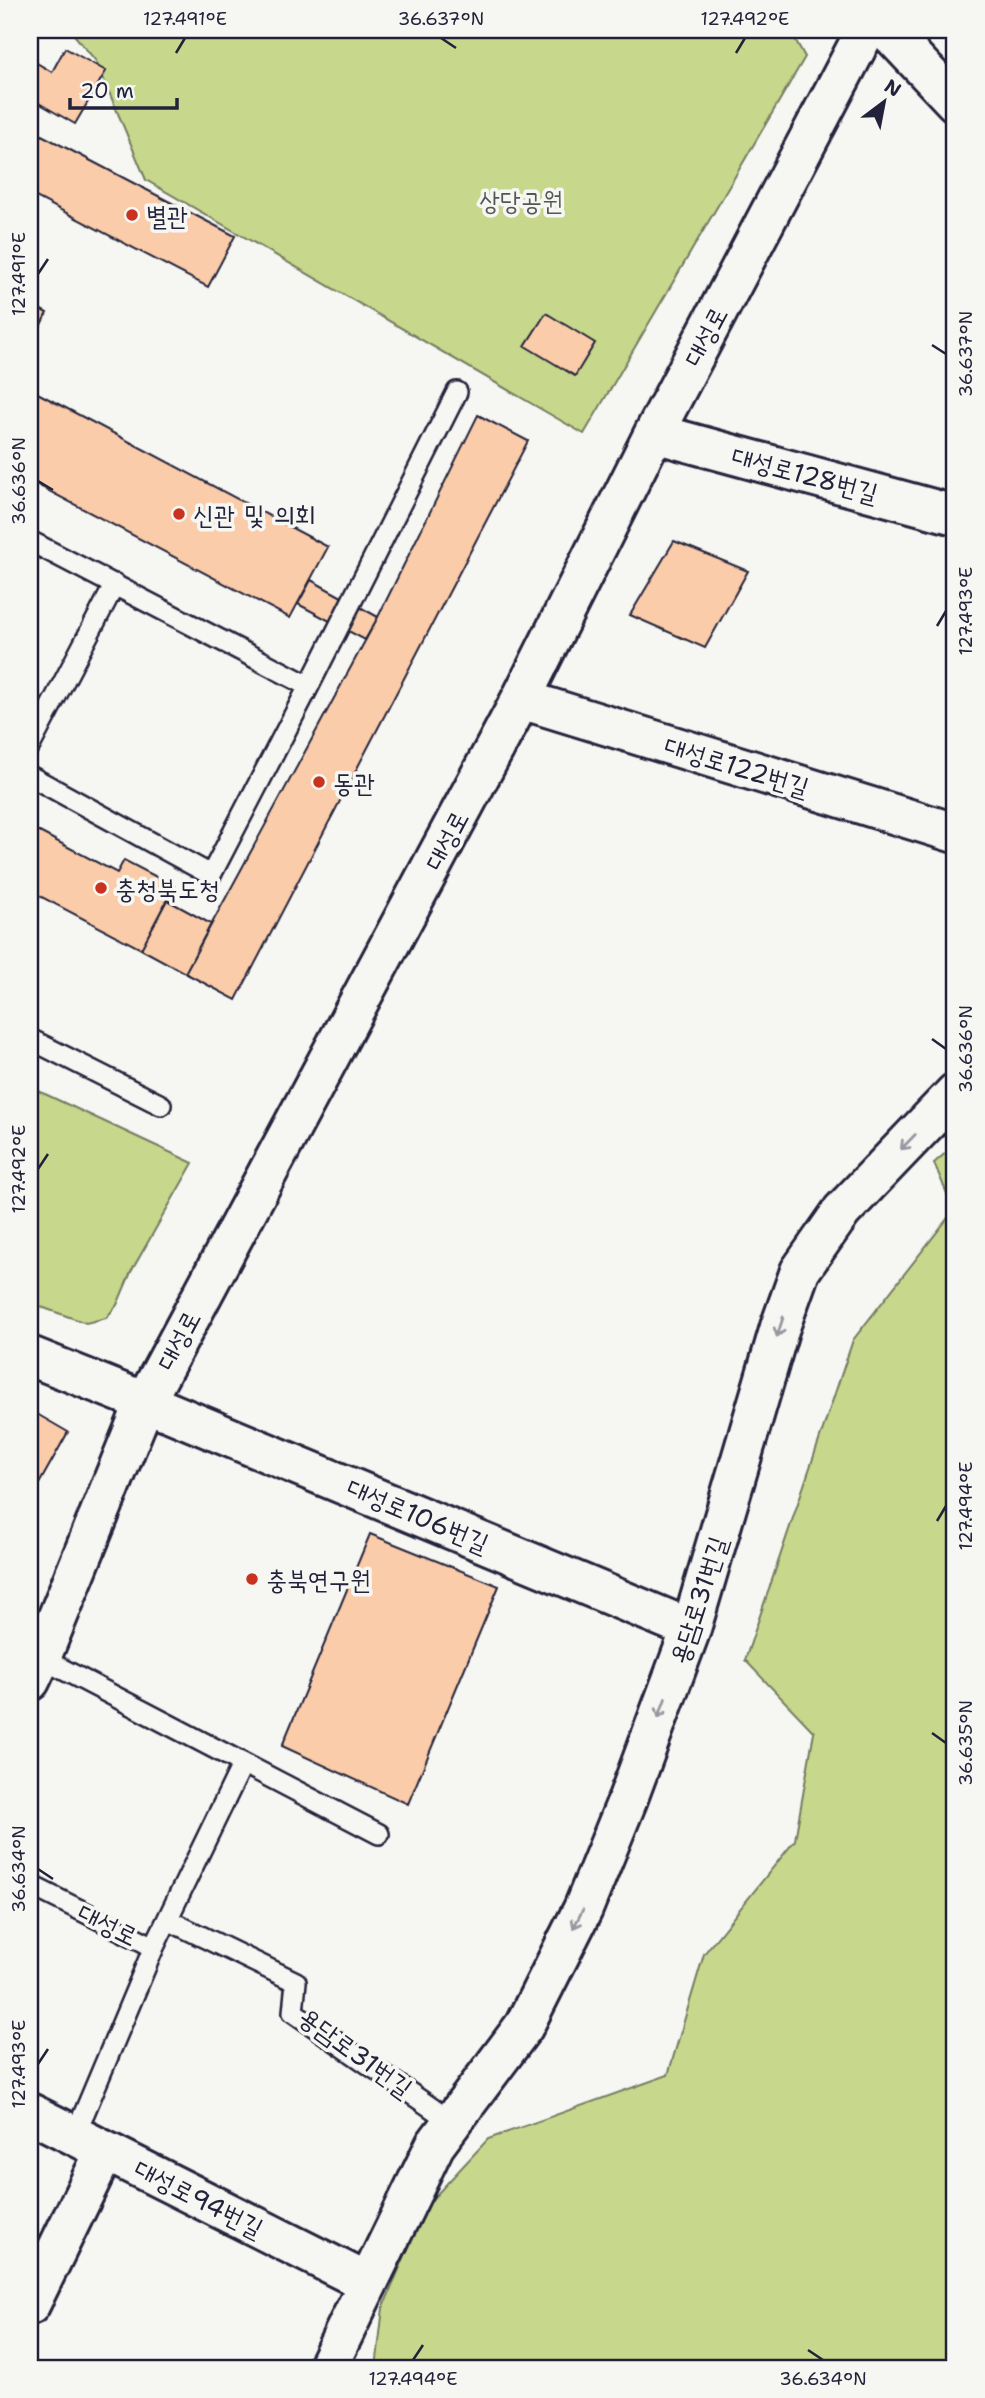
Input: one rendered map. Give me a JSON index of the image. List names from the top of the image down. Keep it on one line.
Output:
{"streets":{"street":["대성로","대성로128번길","대성로122번길","대성로106번길","용담로31번길","대성로94번길"]},"crossings":[["대성로","대성로128번길"],["대성로","대성로122번길"],["대성로","대성로106번길"],["대성로","용담로31번길"],["대성로106번길","용담로31번길"],["용담로31번길","대성로94번길"]],"one_way":["용담로31번길"],"parks":["상당공원"],"places":["별관","신관 및 의회","동관","충청북도청","충북연구원"],"scale_bar":"20 m","north":"top right","coordinates":["127.491°E","36.637°N","127.492°E","36.636°N","127.493°E","127.494°E","36.635°N","36.634°N"]}
